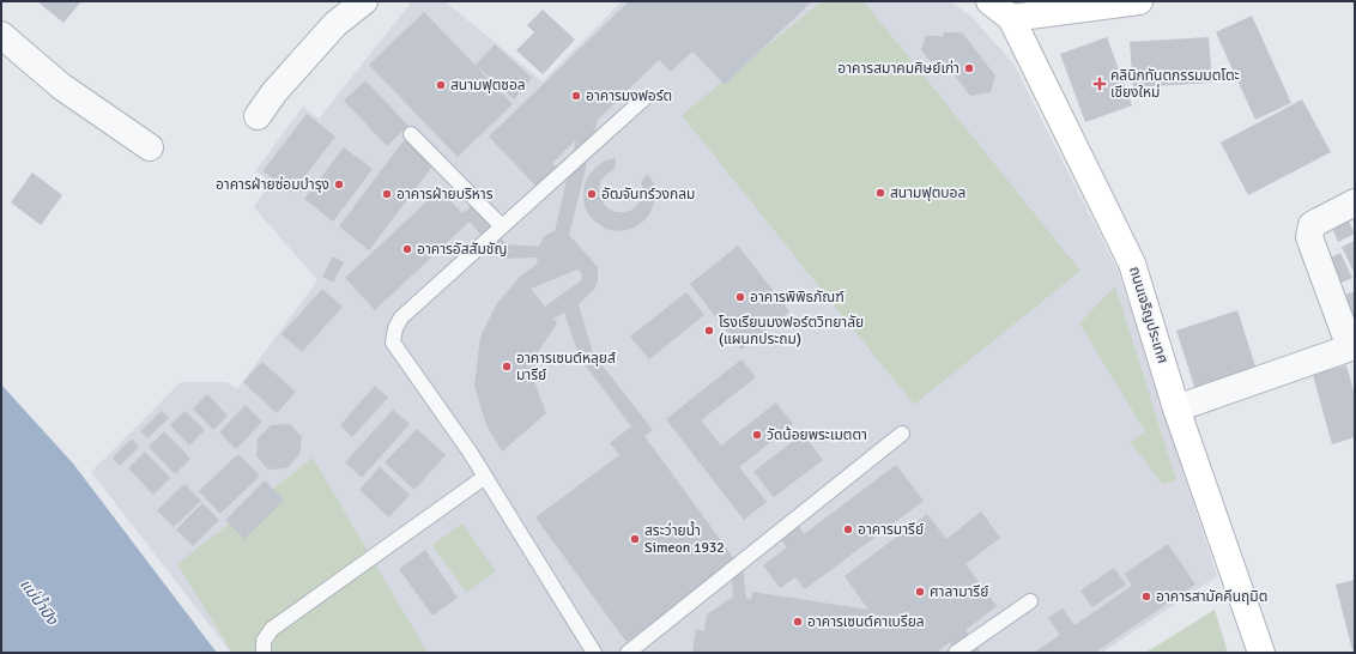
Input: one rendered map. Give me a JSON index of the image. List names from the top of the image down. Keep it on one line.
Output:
{"streets":{"street":["ถนนเจริญประเทศ"]},"water":["แม่น้ำปิง"],"places":{"other":["อาคารสมาคมศิษย์เก่า","สนามฟุตซอล","อาคารมงฟอร์ต","อาคารฝ่ายซ่อมบำรุง","สนามฟุตบอล","อาคารฝ่ายบริหาร","อัฒจันทร์วงกลม","อาคารอัสสัมชัญ","อาคารพิพิธภัณฑ์","โรงเรียนมงฟอร์ตวิทยาลัย (แผนกประถม)","อาคารเซนต์หลุยส์ มารีย์","วัดน้อยพระเมตตา","อาคารมารีย์","สระว่ายน้ำ Simeon 1932","ศาลามารีย์","อาคารสามัคคีนฤมิต","อาคารเซนต์คาเบรียล"],"health":["คลินิกทันตกรรมมตโตะ เชียงใหม่"]}}
